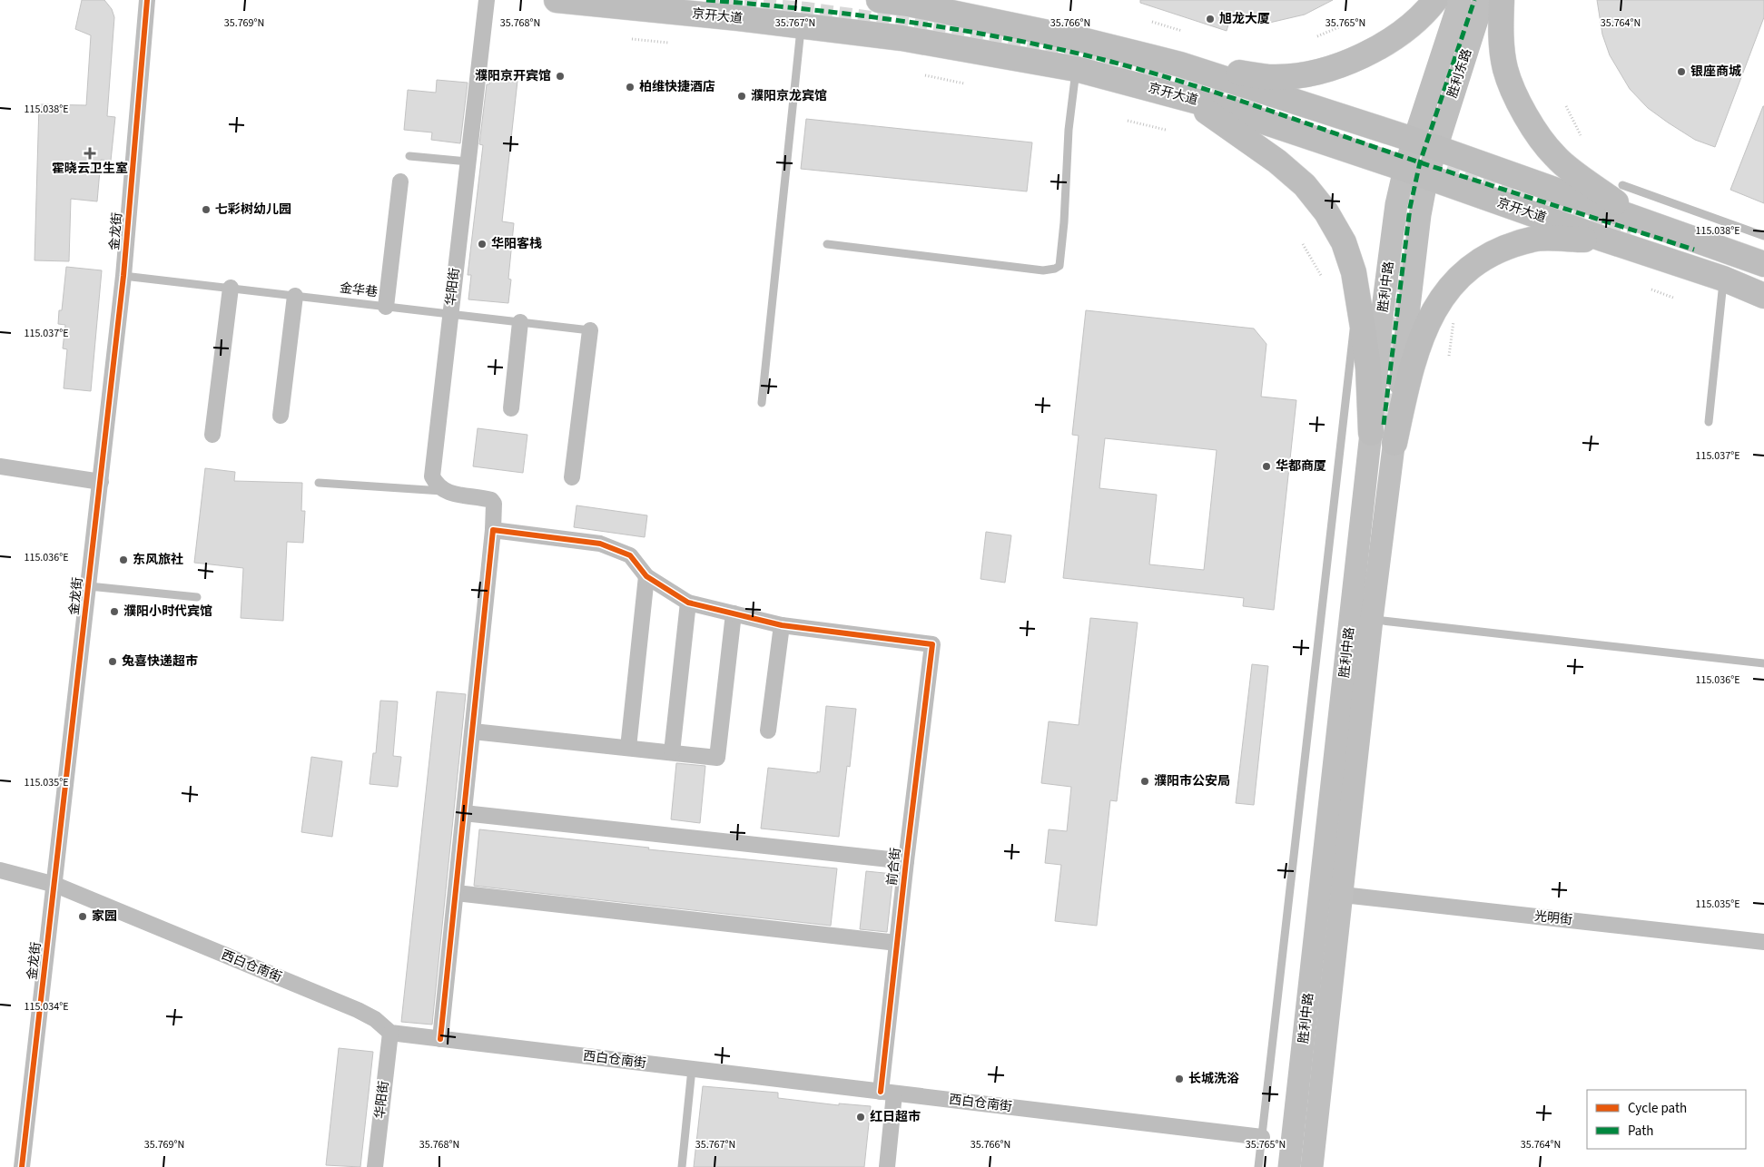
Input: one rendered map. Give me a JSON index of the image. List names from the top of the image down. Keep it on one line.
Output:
{"streets":{"main road":["京开大道","胜利东路","胜利中路"],"street":["金龙街","华阳街","前合街","光明街","西白仓南街"],"lane":["金华巷"]},"crossings":[["京开大道","胜利中路"],["胜利东路","胜利中路"],["金龙街","金华巷"],["金龙街","西白仓南街"],["华阳街","金华巷"],["华阳街","西白仓南街"],["胜利中路","光明街"],["前合街","西白仓南街"]],"places":{"other":["旭龙大厦","银座商城","濮阳京开宾馆","柏维快捷酒店","濮阳京龙宾馆","七彩树幼儿园","华阳客栈","华都商厦","东风旅社","濮阳小时代宾馆","兔喜快递超市","濮阳市公安局","家园","长城洗浴","红日超市"],"health":["霍晓云卫生室"]},"legend":["Cycle path","Path"],"coordinates":["35.769°N","35.768°N","35.767°N","35.766°N","35.765°N","35.764°N","115.038°E","115.037°E","115.036°E","115.035°E","115.034°E"]}
